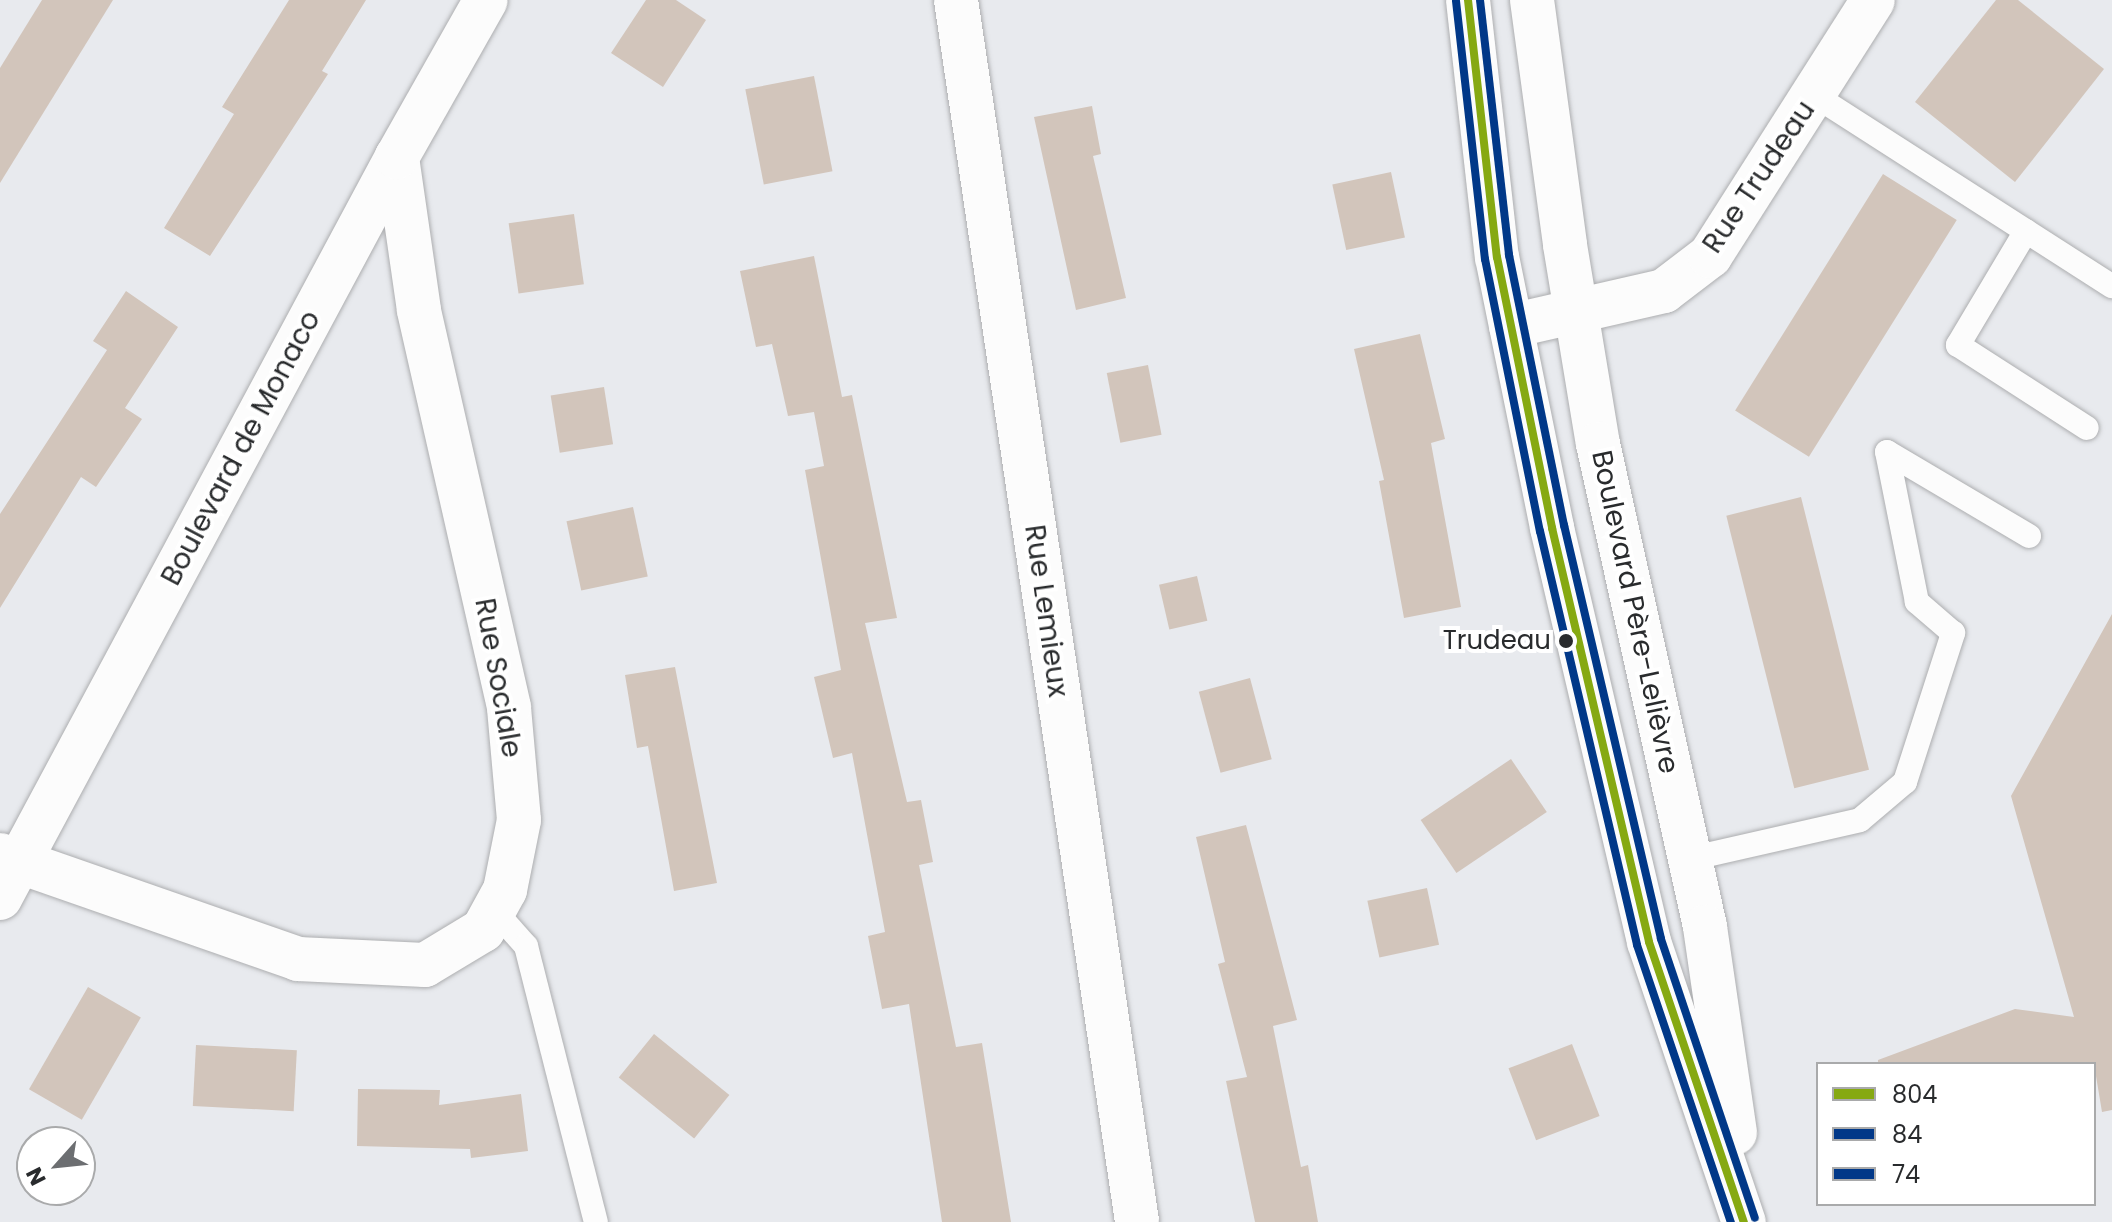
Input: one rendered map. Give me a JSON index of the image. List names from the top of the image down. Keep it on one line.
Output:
{"streets":{"street":["Rue Trudeau","Boulevard de Monaco","Rue Lemieux","Boulevard Père-Lelièvre","Rue Sociale"]},"crossings":[["Rue Trudeau","Boulevard Père-Lelièvre"],["Boulevard de Monaco","Rue Sociale"]],"places":["Trudeau"],"lines":["transit line 804","transit line 74","transit line 84"],"legend":["804","84","74"],"north":"bottom left"}
